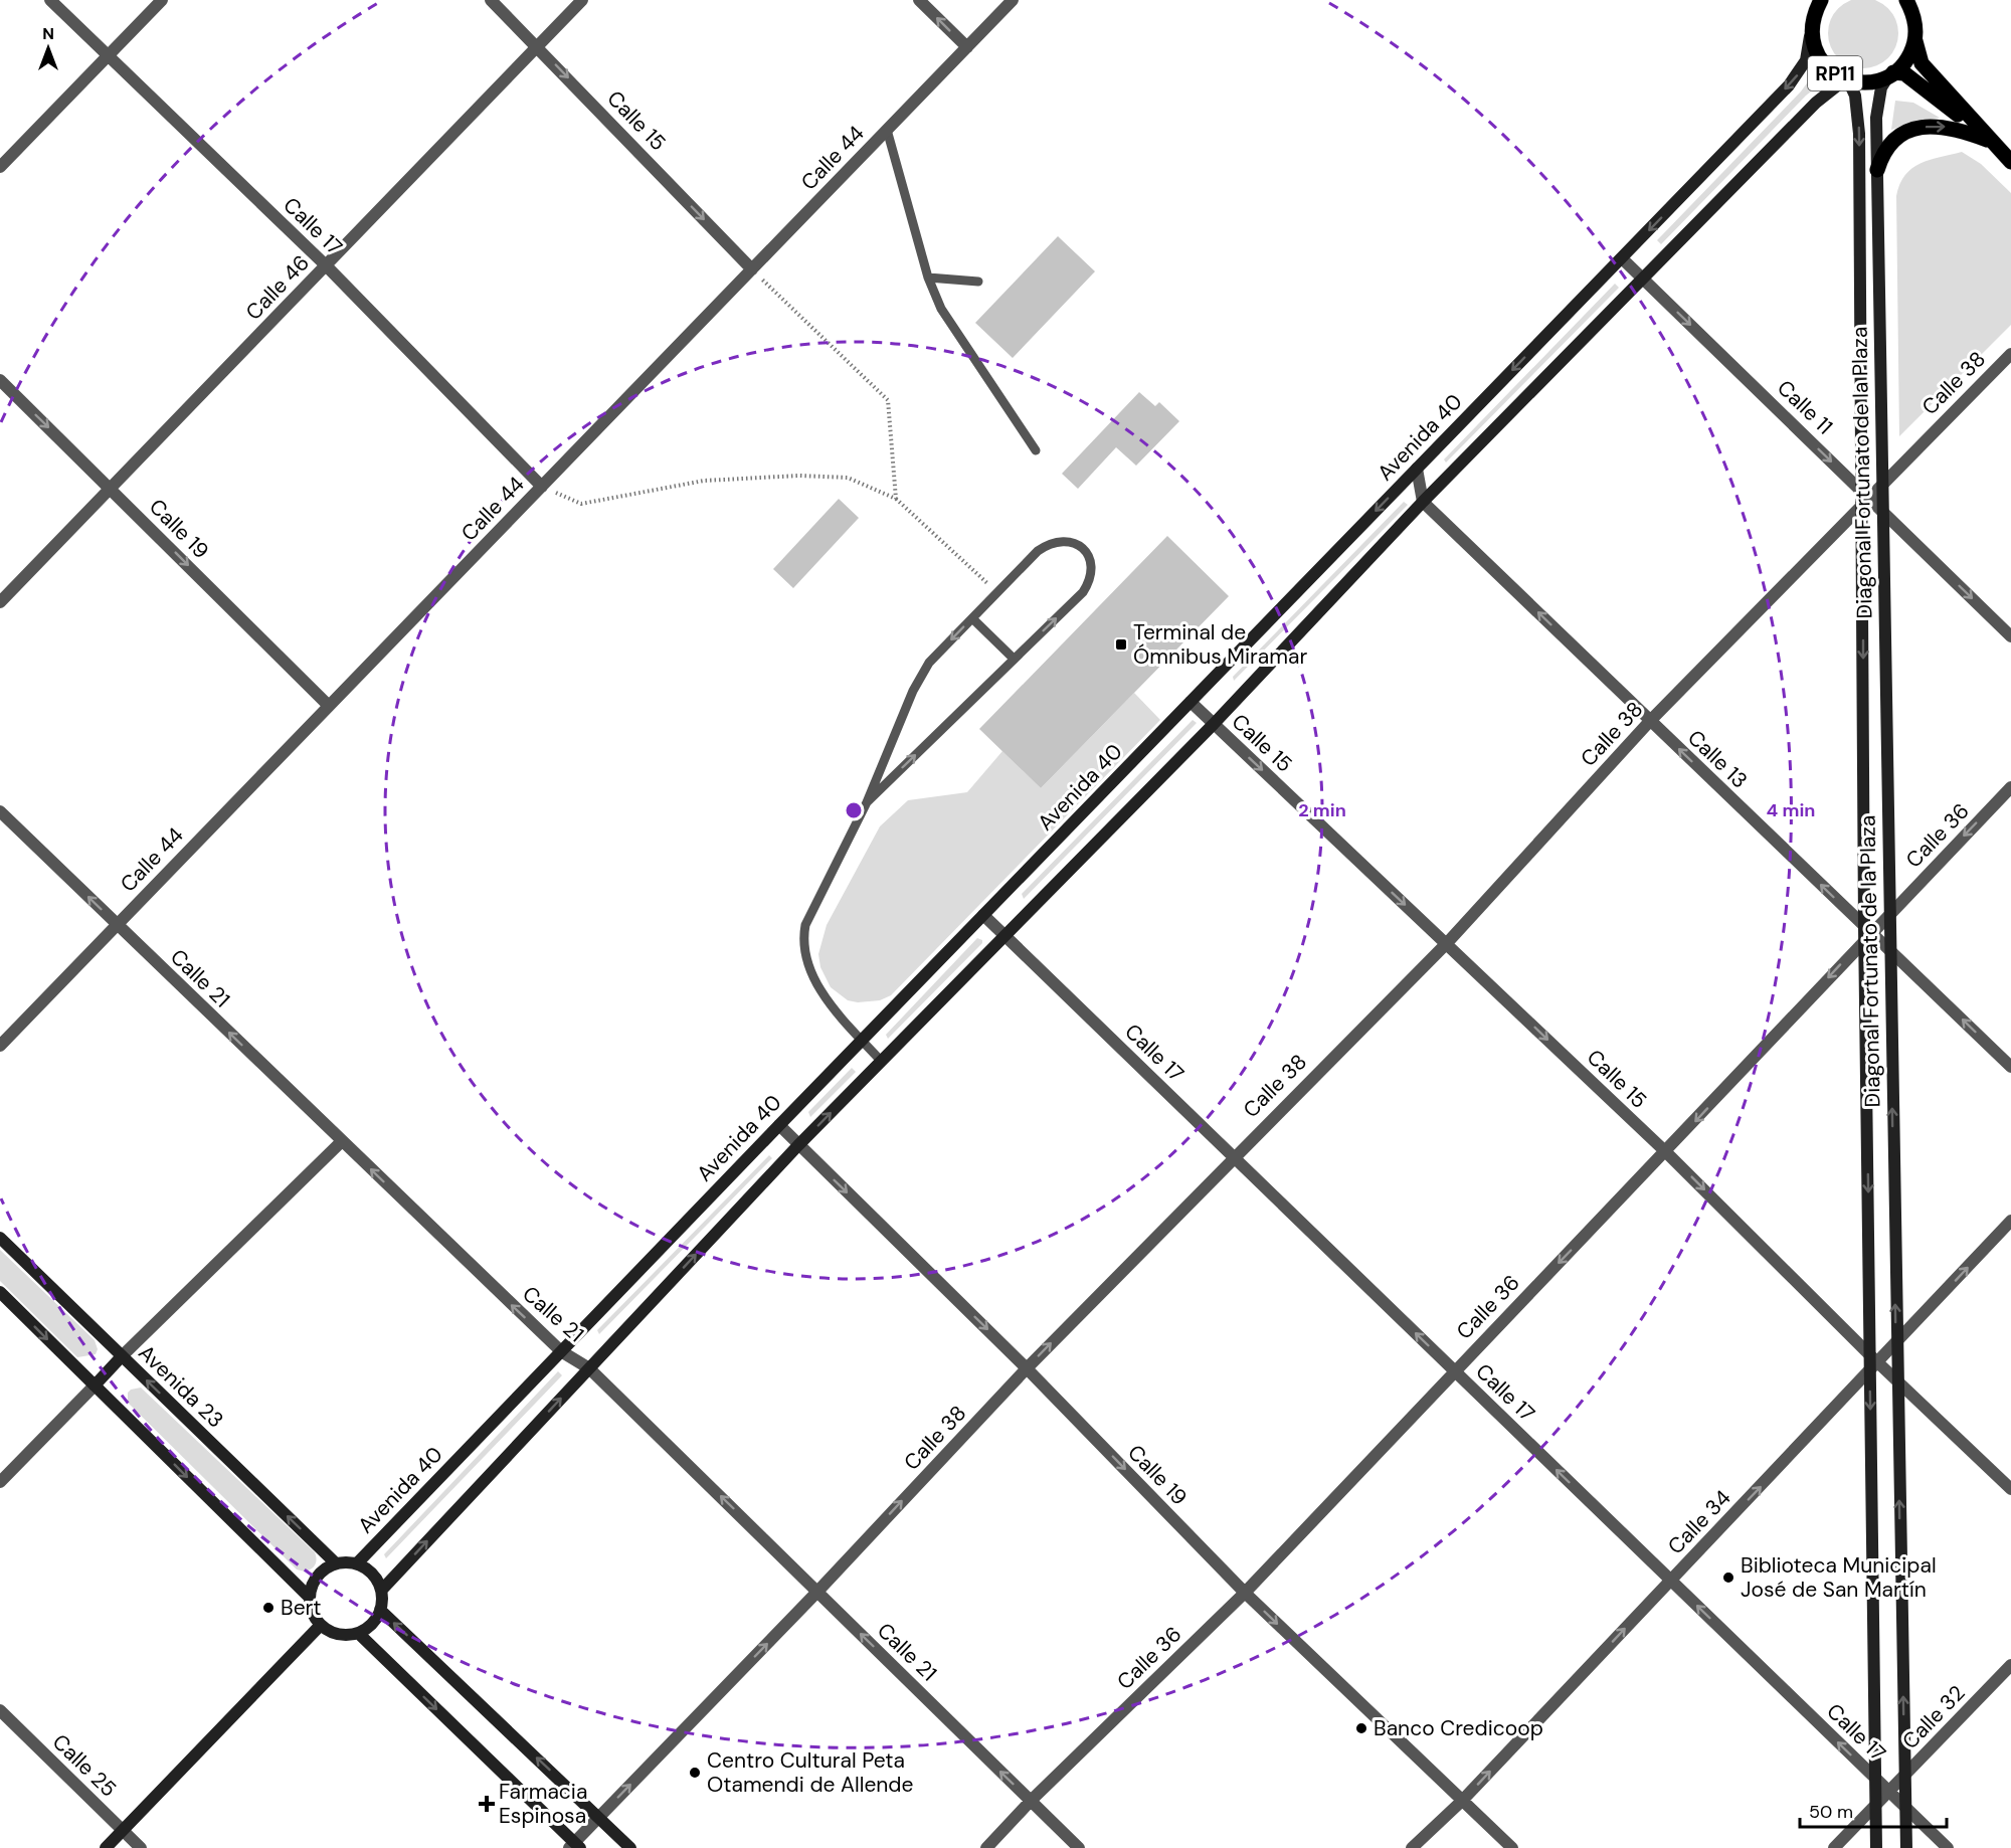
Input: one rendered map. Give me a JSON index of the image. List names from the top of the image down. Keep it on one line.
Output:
{"streets":{"main road":["RP11","Avenida 40","Diagonal Fortunato de la Plaza","Avenida 23"],"street":["Calle 15","Calle 44","Calle 17","Calle 46","Calle 38","Calle 11","Calle 19","Calle 13","Calle 36","Calle 21","Calle 34","Calle 32","Calle 25"]},"crossings":[["RP11","Calle 15"],["RP11","Calle 17"],["RP11","Calle 11"],["RP11","Avenida 40"],["RP11","Diagonal Fortunato de la Plaza"],["RP11","Calle 19"],["RP11","Calle 13"],["RP11","Calle 21"],["RP11","Avenida 23"],["Calle 15","Calle 44"],["Calle 15","Calle 46"],["Calle 15","Calle 38"],["Calle 15","Avenida 40"],["Calle 15","Diagonal Fortunato de la Plaza"],["Calle 15","Calle 36"],["Calle 15","Calle 34"],["Calle 44","Calle 17"],["Calle 44","Calle 19"],["Calle 44","Calle 21"],["Calle 17","Calle 46"],["Calle 17","Calle 38"],["Calle 17","Avenida 40"],["Calle 17","Diagonal Fortunato de la Plaza"],["Calle 17","Calle 36"],["Calle 17","Calle 34"],["Calle 17","Calle 32"],["Calle 46","Calle 19"],["Calle 38","Calle 11"],["Calle 38","Diagonal Fortunato de la Plaza"],["Calle 38","Calle 19"],["Calle 38","Calle 13"],["Calle 38","Calle 21"],["Calle 11","Avenida 40"],["Calle 11","Diagonal Fortunato de la Plaza"],["Avenida 40","Calle 19"],["Avenida 40","Calle 21"],["Avenida 40","Avenida 23"],["Diagonal Fortunato de la Plaza","Calle 13"],["Diagonal Fortunato de la Plaza","Calle 36"],["Diagonal Fortunato de la Plaza","Calle 34"],["Diagonal Fortunato de la Plaza","Calle 32"],["Calle 19","Calle 36"],["Calle 19","Calle 34"],["Calle 13","Calle 36"],["Calle 36","Calle 21"]],"one_way":["Calle 15","Calle 17","Calle 38","Calle 11","Calle 19","Calle 13","Calle 36","Calle 21","Calle 34"],"places":{"transit":["Terminal de Ómnibus Miramar"],"other":["Biblioteca Municipal José de San Martín","Bert","Banco Credicoop","Centro Cultural Peta Otamendi de Allende"],"health":["Farmacia Espinosa"]},"scale_bar":"50 m","north":"top","rings":["2 min","4 min"]}
